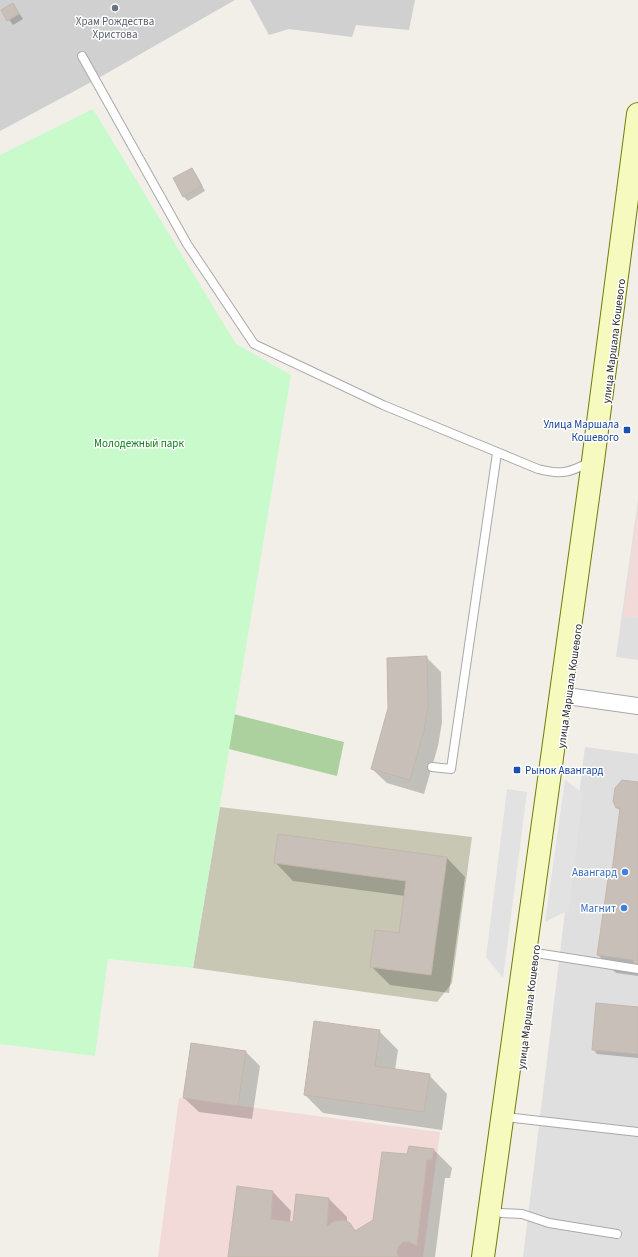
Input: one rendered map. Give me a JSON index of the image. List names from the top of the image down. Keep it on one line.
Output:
{"streets":{"street":["улица Маршала Кошевого"]},"parks":["Молодежный парк"],"places":{"other":["Храм Рождества Христова","Авангард","Магнит"],"transit":["Улица Маршала Кошевого","Рынок Авангард"]}}
